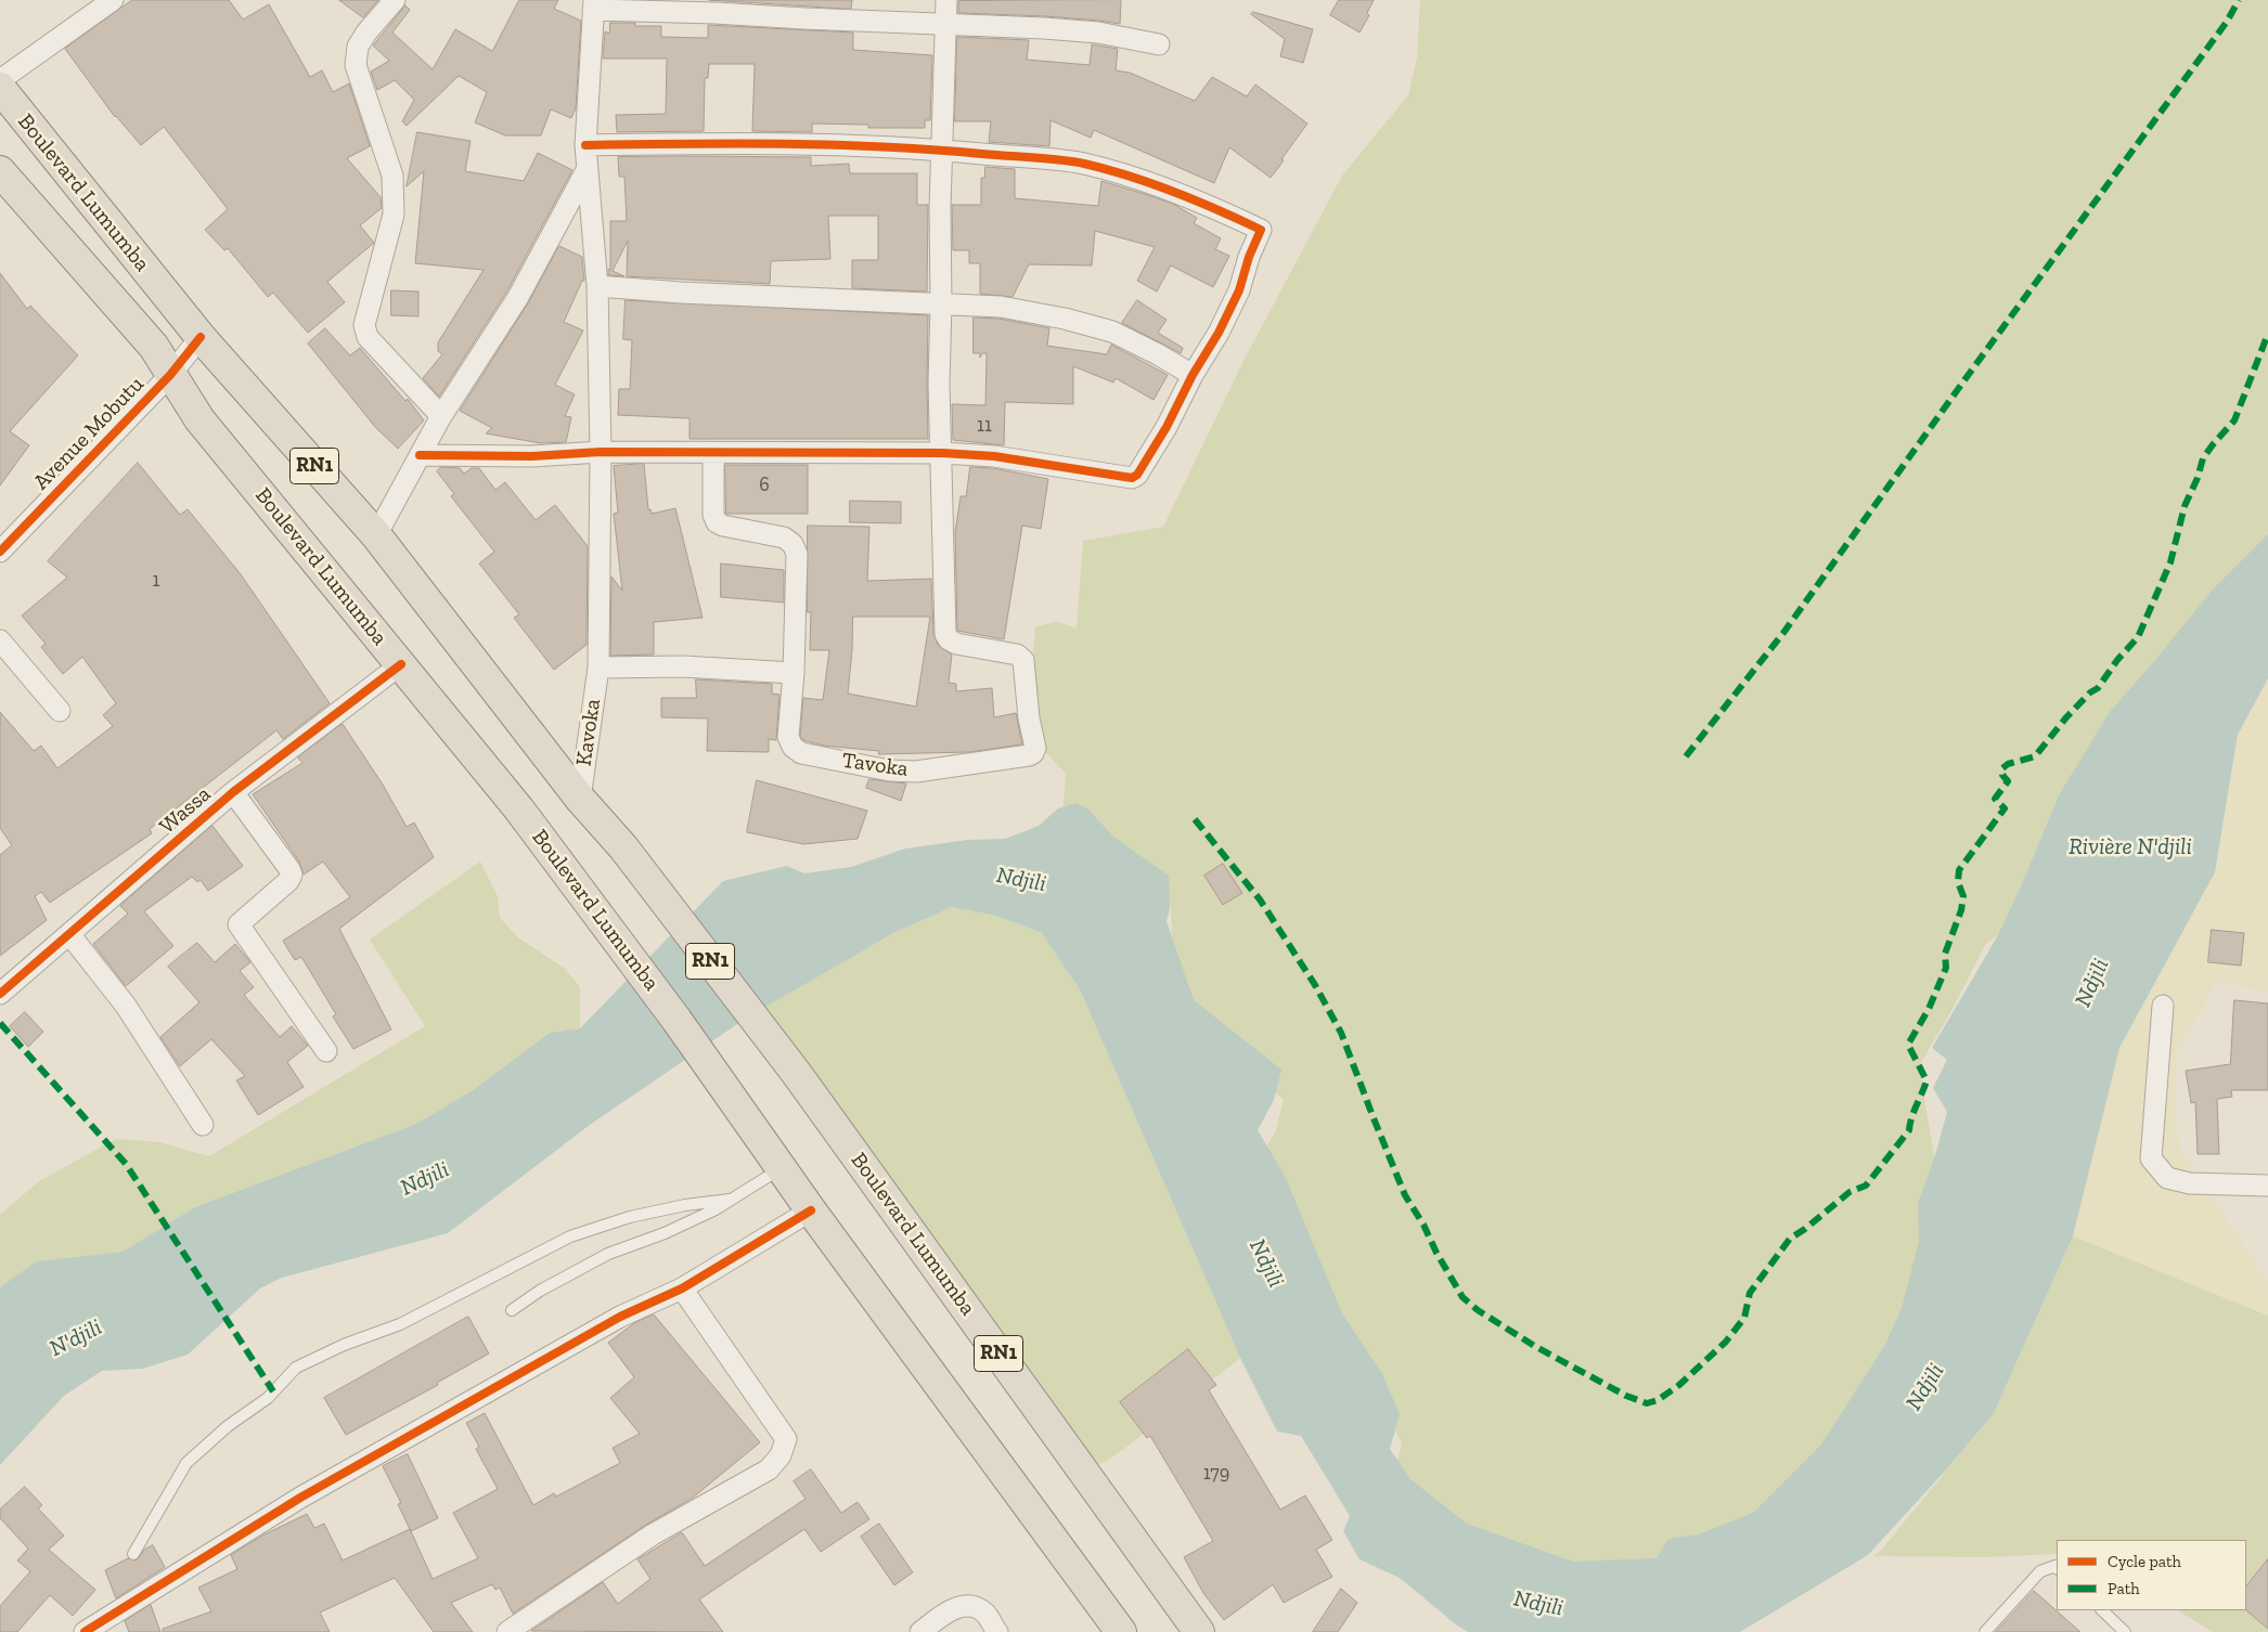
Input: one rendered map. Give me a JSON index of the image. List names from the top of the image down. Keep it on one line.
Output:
{"streets":{"highway":["Boulevard Lumumba","RN1"],"street":["Avenue Mobutu","Kavoka","Tavoka","Wassa"]},"crossings":[["Boulevard Lumumba","Avenue Mobutu"],["Boulevard Lumumba","RN1"],["Boulevard Lumumba","Kavoka"],["Boulevard Lumumba","Wassa"]],"water":["Rivière N'djili","Ndjili","N'djili"],"house_numbers":["11","6","1","179"],"legend":["Cycle path","Path"]}
